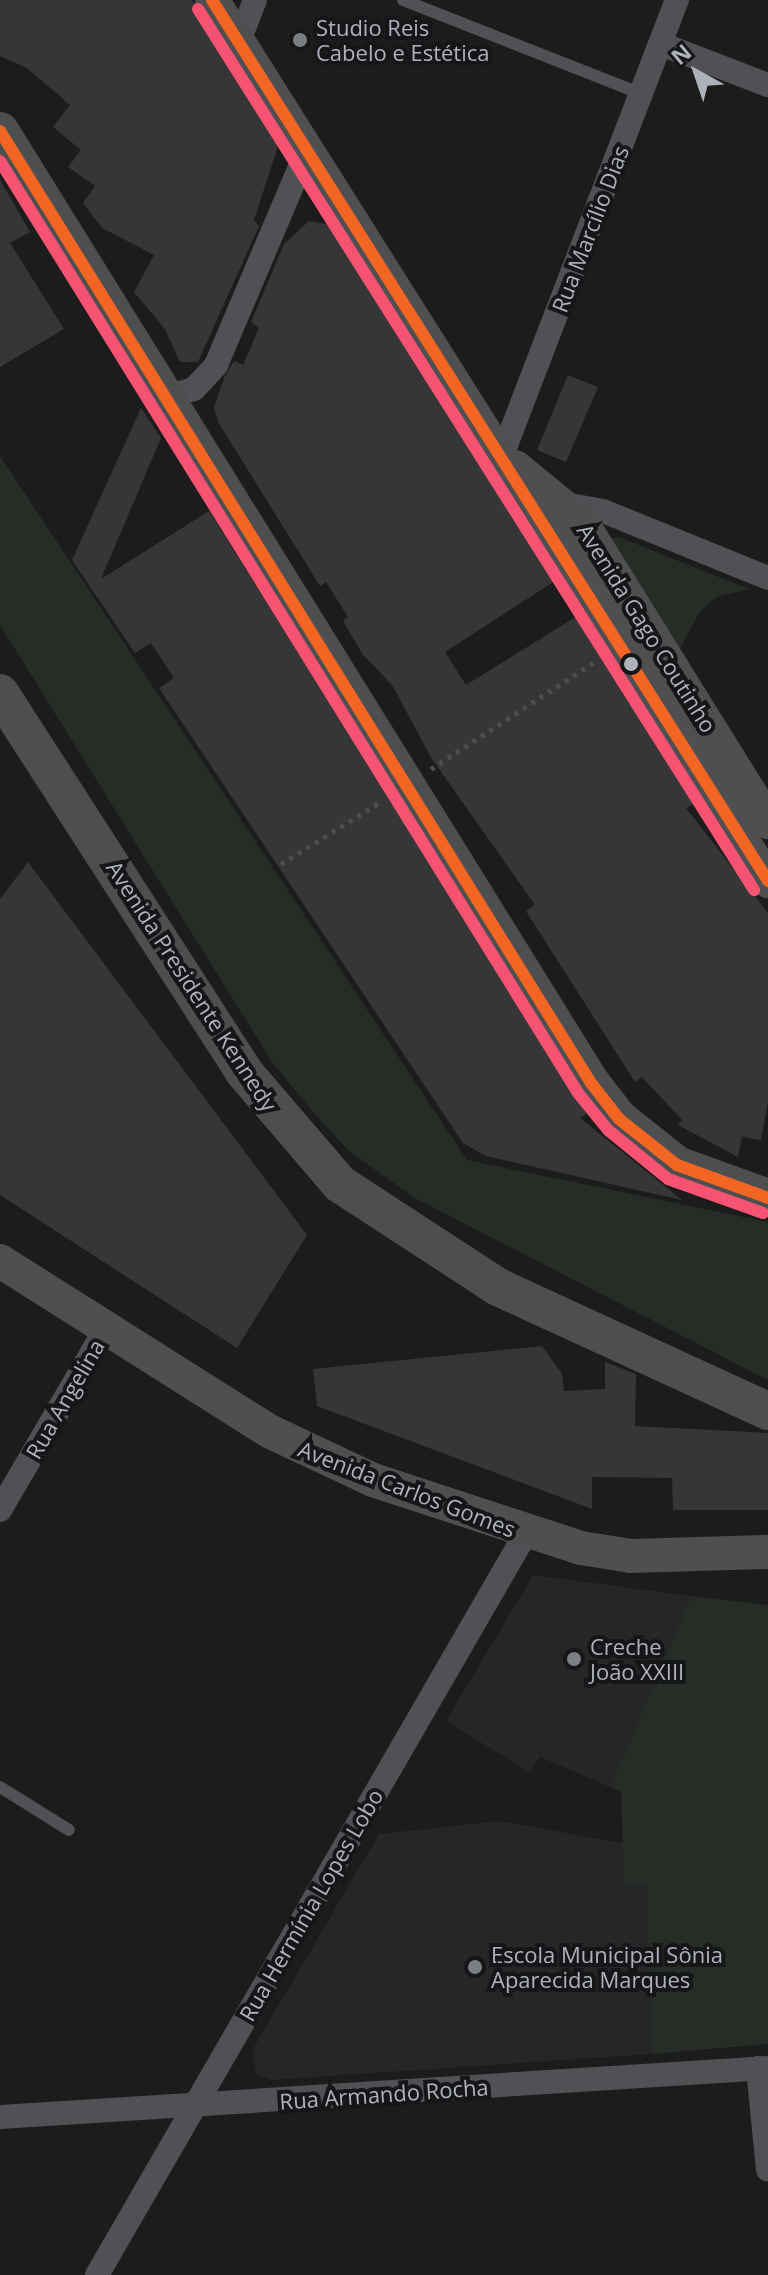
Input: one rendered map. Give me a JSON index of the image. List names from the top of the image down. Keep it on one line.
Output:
{"streets":{"main road":["Avenida Gago Coutinho","Avenida Presidente Kennedy","Avenida Carlos Gomes"],"street":["Rua Marcílio Dias","Rua Angelina","Rua Hermínia Lopes Lobo","Rua Armando Rocha"]},"crossings":[["Rua Marcílio Dias","Avenida Gago Coutinho"],["Rua Angelina","Avenida Carlos Gomes"],["Avenida Carlos Gomes","Rua Hermínia Lopes Lobo"],["Rua Hermínia Lopes Lobo","Rua Armando Rocha"]],"places":["Studio Reis Cabelo e Estética","Creche João XXIII","Escola Municipal Sônia Aparecida Marques"],"north":"top left"}
